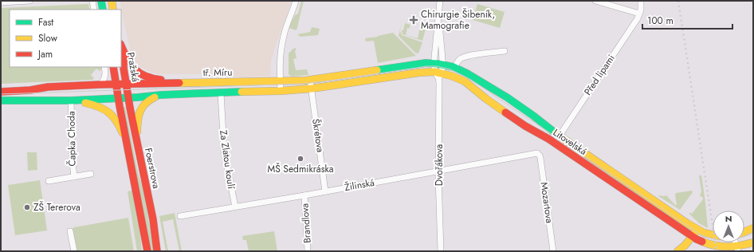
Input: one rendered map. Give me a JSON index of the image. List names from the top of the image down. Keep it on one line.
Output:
{"streets":{"main road":["Pražská","tř. Míru","Litovelská","Foerstrova"],"street":["Před lipami","Škrétova","Čapka Choda","Za Zlatou koulí","Dvořákova","Žilinská","Mozartova","Brandlova"]},"crossings":[["Pražská","tř. Míru"],["Pražská","Foerstrova"],["tř. Míru","Škrétova"],["tř. Míru","Čapka Choda"],["tř. Míru","Litovelská"],["tř. Míru","Za Zlatou koulí"],["tř. Míru","Foerstrova"],["Před lipami","Litovelská"],["Škrétova","Žilinská"],["Litovelská","Dvořákova"],["Za Zlatou koulí","Žilinská"],["Dvořákova","Žilinská"],["Žilinská","Mozartova"],["Žilinská","Brandlova"]],"places":{"health":["Chirurgie Šibeník, Mamografie"],"other":["MŠ Sedmikráska","ZŠ Tererova"]},"legend":["Fast","Slow","Jam"],"scale_bar":"100 m","north":"top"}
